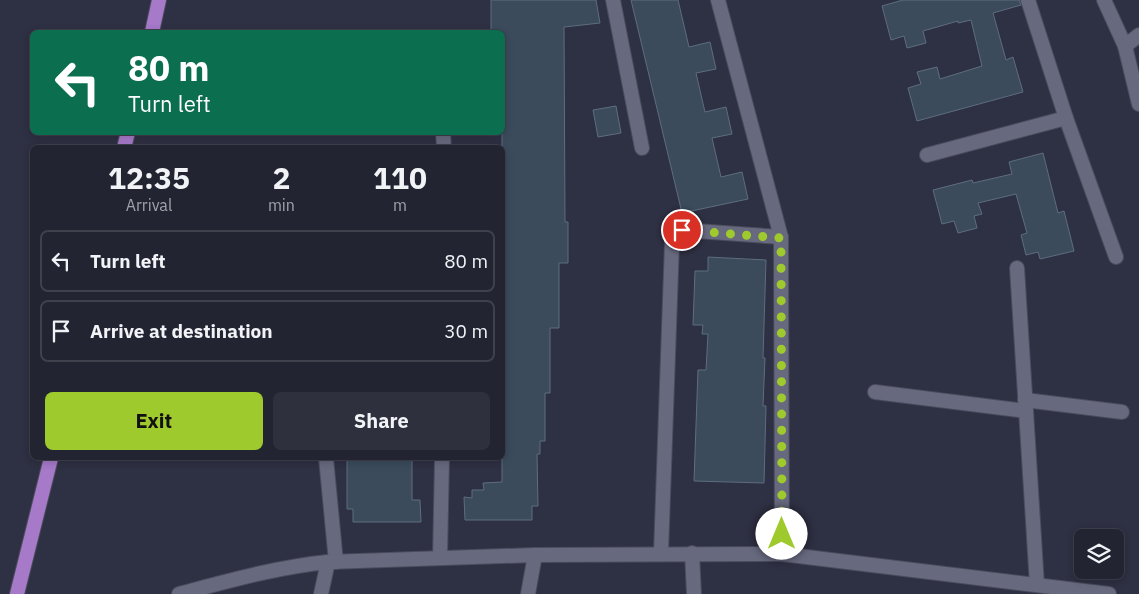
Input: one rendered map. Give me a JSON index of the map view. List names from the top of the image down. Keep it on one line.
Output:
{"page":{"turn":["80 m","Turn left"],"eta":["12:35","Arrival","2","min","110","m"],"list":[{"name":"Turn left","value":"80 m"},{"name":"Arrive at destination","value":"30 m"}],"buttons":["Exit","Share"]}}
